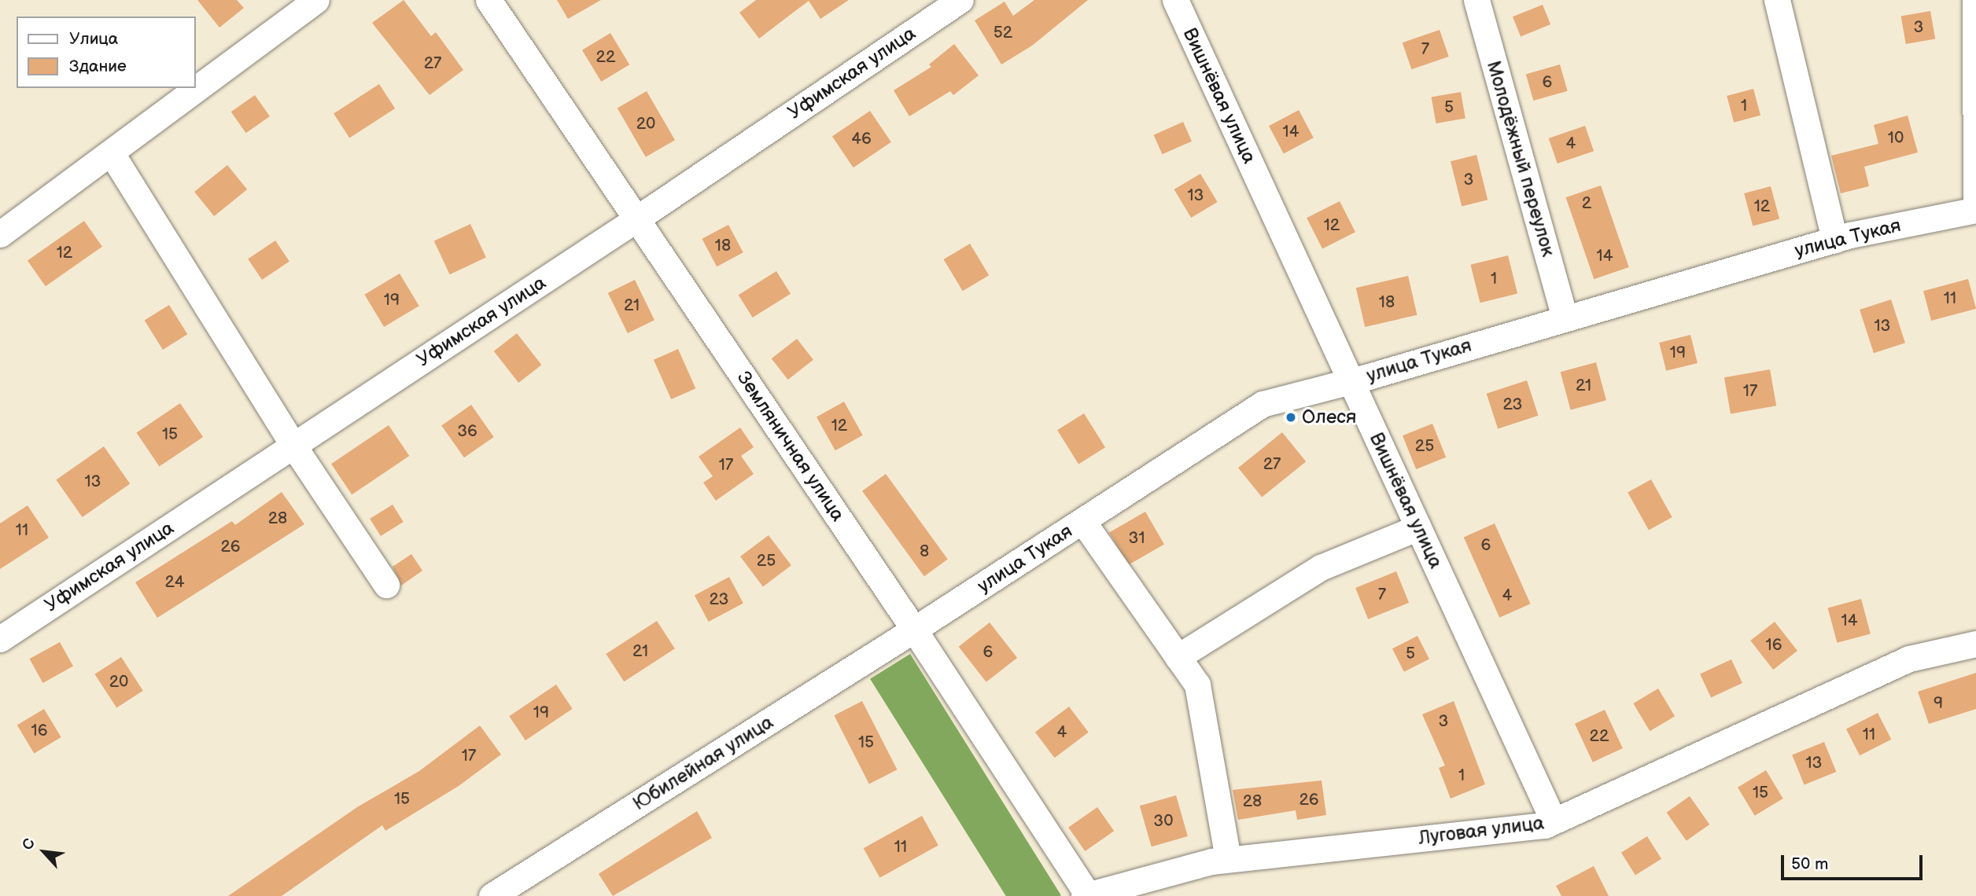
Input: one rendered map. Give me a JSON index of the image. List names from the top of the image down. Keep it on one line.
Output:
{"streets":{"street":["Уфимская улица","Вишнёвая улица","Молодёжный переулок","улица Тукая","Земляничная улица","Юбилейная улица","Луговая улица"]},"crossings":[["Уфимская улица","Земляничная улица"],["Вишнёвая улица","улица Тукая"],["Вишнёвая улица","Луговая улица"],["Молодёжный переулок","улица Тукая"],["улица Тукая","Земляничная улица"],["улица Тукая","Юбилейная улица"],["Земляничная улица","Юбилейная улица"],["Земляничная улица","Луговая улица"]],"places":["Олеся"],"house_numbers":["3","52","7","22","27","6","1","5","20","14","10","46","4","3","13","2","12","12","18","12","14","1","11","19","18","21","13","19","21","17","23","12","36","15","25","27","17","13","28","11","31","6","26","8","25","24","7","4","23","14","16","21","6","5","20","9","19","3","16","4","11","22","15","17","13","1","15","15","26","28","30","11"],"legend":["Улица","Здание"],"scale_bar":"50 m","north":"top left"}
